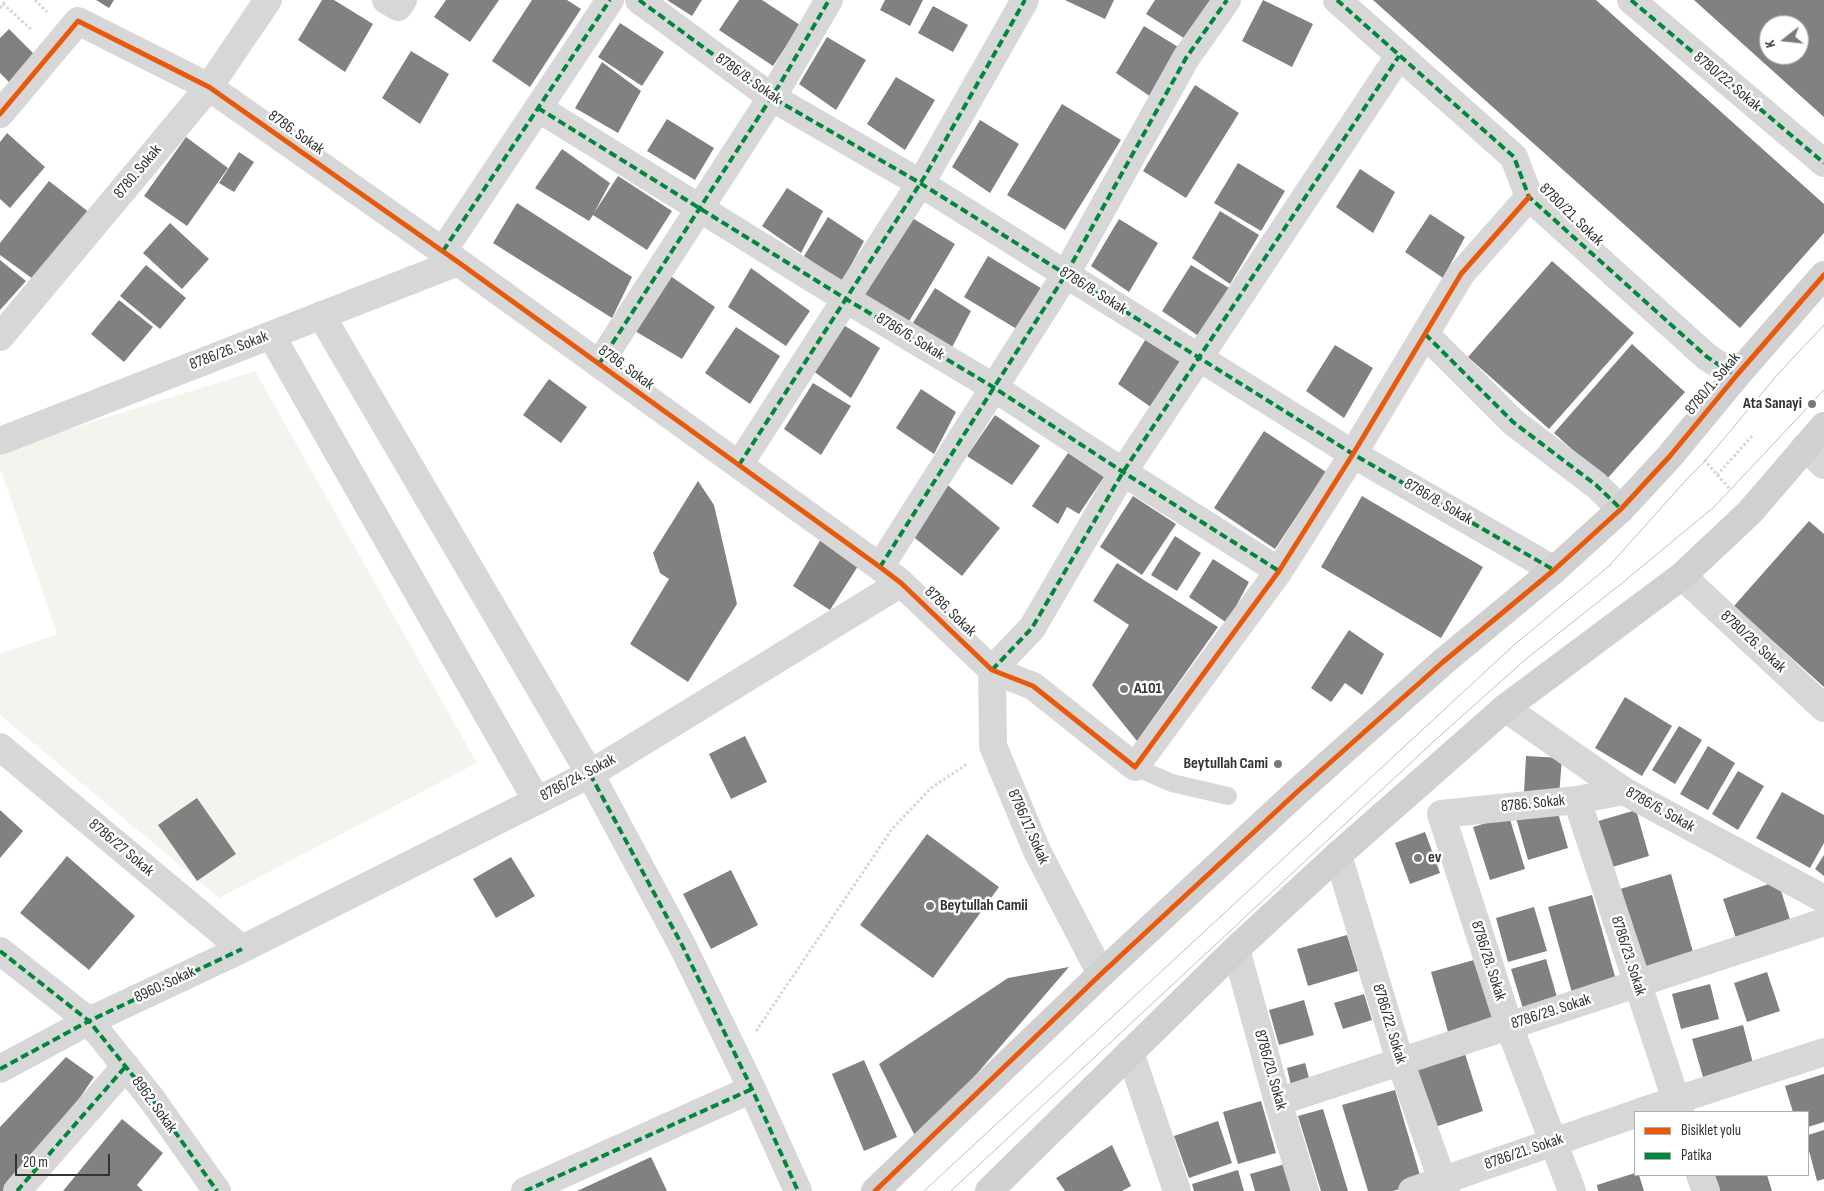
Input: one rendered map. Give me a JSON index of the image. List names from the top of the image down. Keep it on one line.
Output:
{"streets":{"street":["8786/8. Sokak","8780/22. Sokak","8786. Sokak","8780. Sokak","8780/21. Sokak","8786/6. Sokak","8786/26. Sokak","8780/1. Sokak","8780/26. Sokak","8786/24. Sokak","8786/17. Sokak","8786/27 Sokak","8786/23. Sokak","8786/28. Sokak","8960. Sokak","8786/29. Sokak","8786/22. Sokak","8786/20. Sokak","8962. Sokak","8786/21. Sokak"]},"crossings":[["8786/8. Sokak","8780/1. Sokak"],["8786. Sokak","8780. Sokak"],["8786. Sokak","8786/6. Sokak"],["8786. Sokak","8786/26. Sokak"],["8786. Sokak","8786/24. Sokak"],["8786. Sokak","8786/17. Sokak"],["8786. Sokak","8786/23. Sokak"],["8786. Sokak","8786/28. Sokak"],["8780/21. Sokak","8780/1. Sokak"],["8780/1. Sokak","8786/17. Sokak"],["8786/24. Sokak","8786/27 Sokak"],["8786/24. Sokak","8960. Sokak"],["8786/27 Sokak","8960. Sokak"],["8786/23. Sokak","8786/29. Sokak"],["8786/28. Sokak","8786/29. Sokak"],["8786/28. Sokak","8786/21. Sokak"],["8960. Sokak","8962. Sokak"],["8786/29. Sokak","8786/22. Sokak"],["8786/29. Sokak","8786/20. Sokak"],["8786/22. Sokak","8786/21. Sokak"]],"places":["Ata Sanayi","A101","Beytullah Cami","ev","Beytullah Camii"],"legend":["Bisiklet yolu","Patika"],"scale_bar":"20 m","north":"left"}
